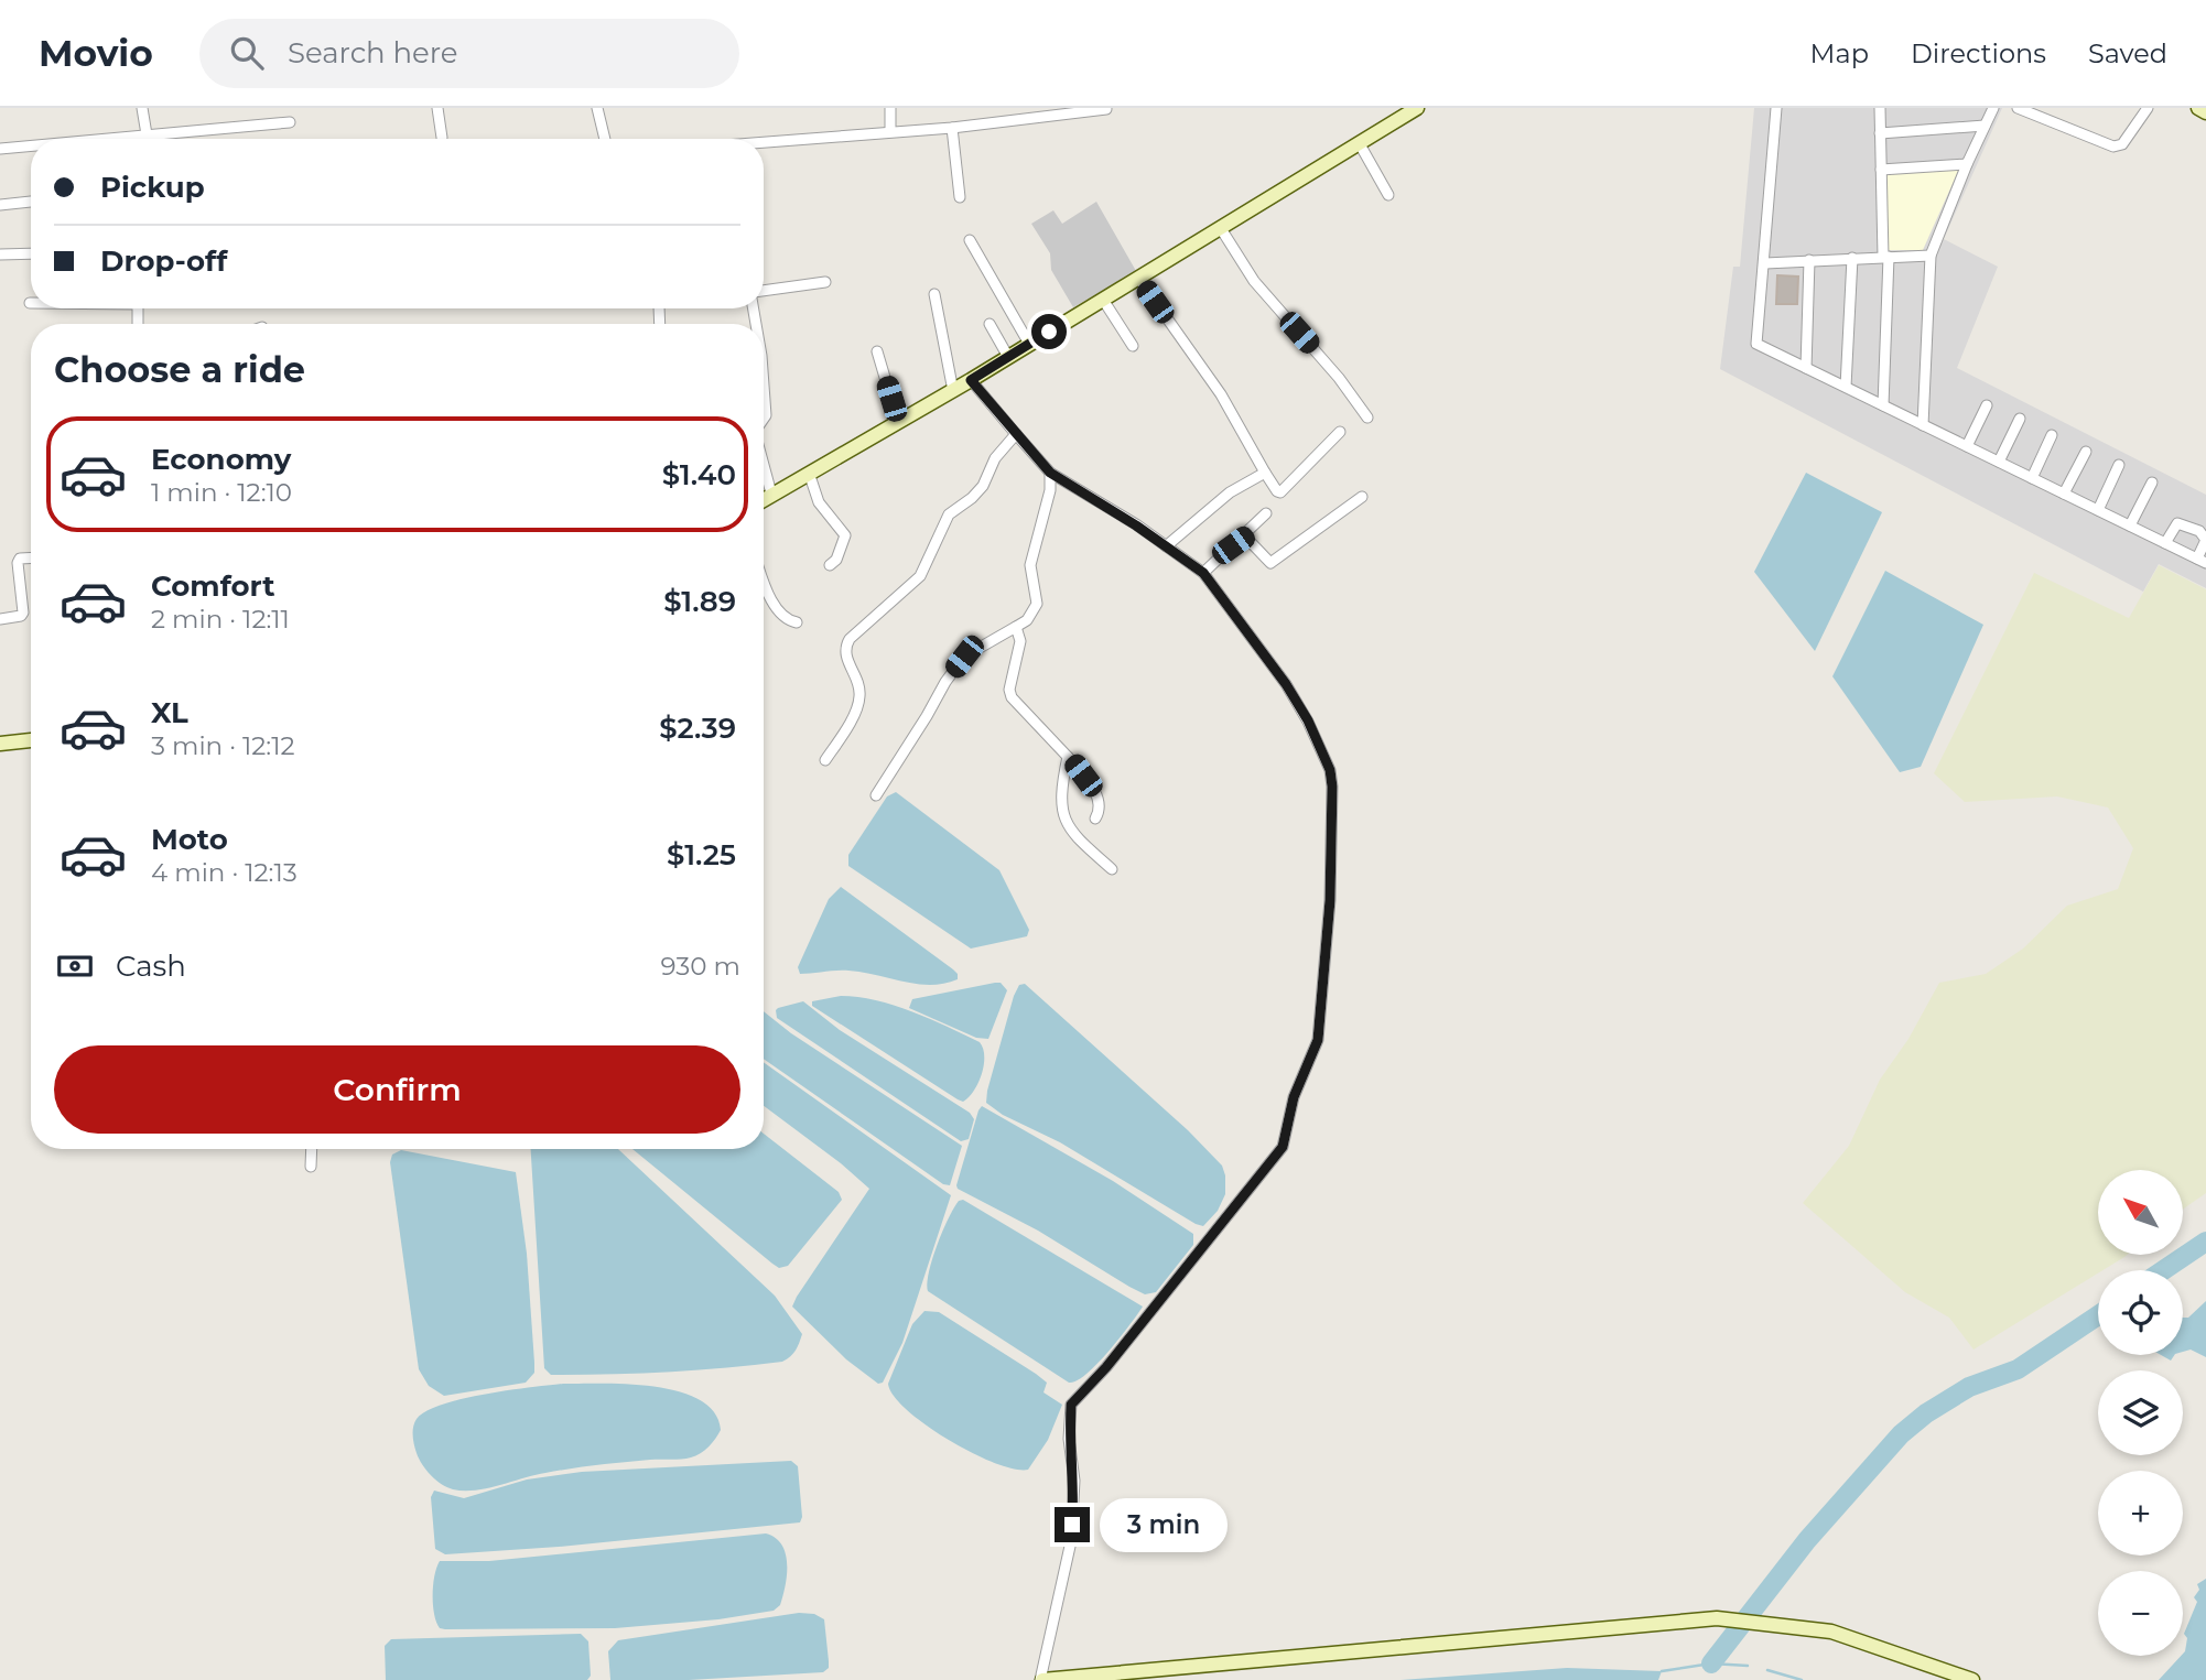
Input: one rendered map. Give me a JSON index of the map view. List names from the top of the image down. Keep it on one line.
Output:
{"north":"top left","page":{"header":"Movio","search":"Search here","nav":["Map","Directions","Saved"],"banner":["Pickup","Drop-off"],"heading":"Choose a ride","list":[{"name":"Economy","note":"1 min · 12:10","value":"$1.40"},{"name":"Comfort","note":"2 min · 12:11","value":"$1.89"},{"name":"XL","note":"3 min · 12:12","value":"$2.39"},{"name":"Moto","note":"4 min · 12:13","value":"$1.25"}],"pay":["Cash","930 m"],"buttons":"Confirm","map_buttons":["+","−"],"bubble":"3 min"}}
